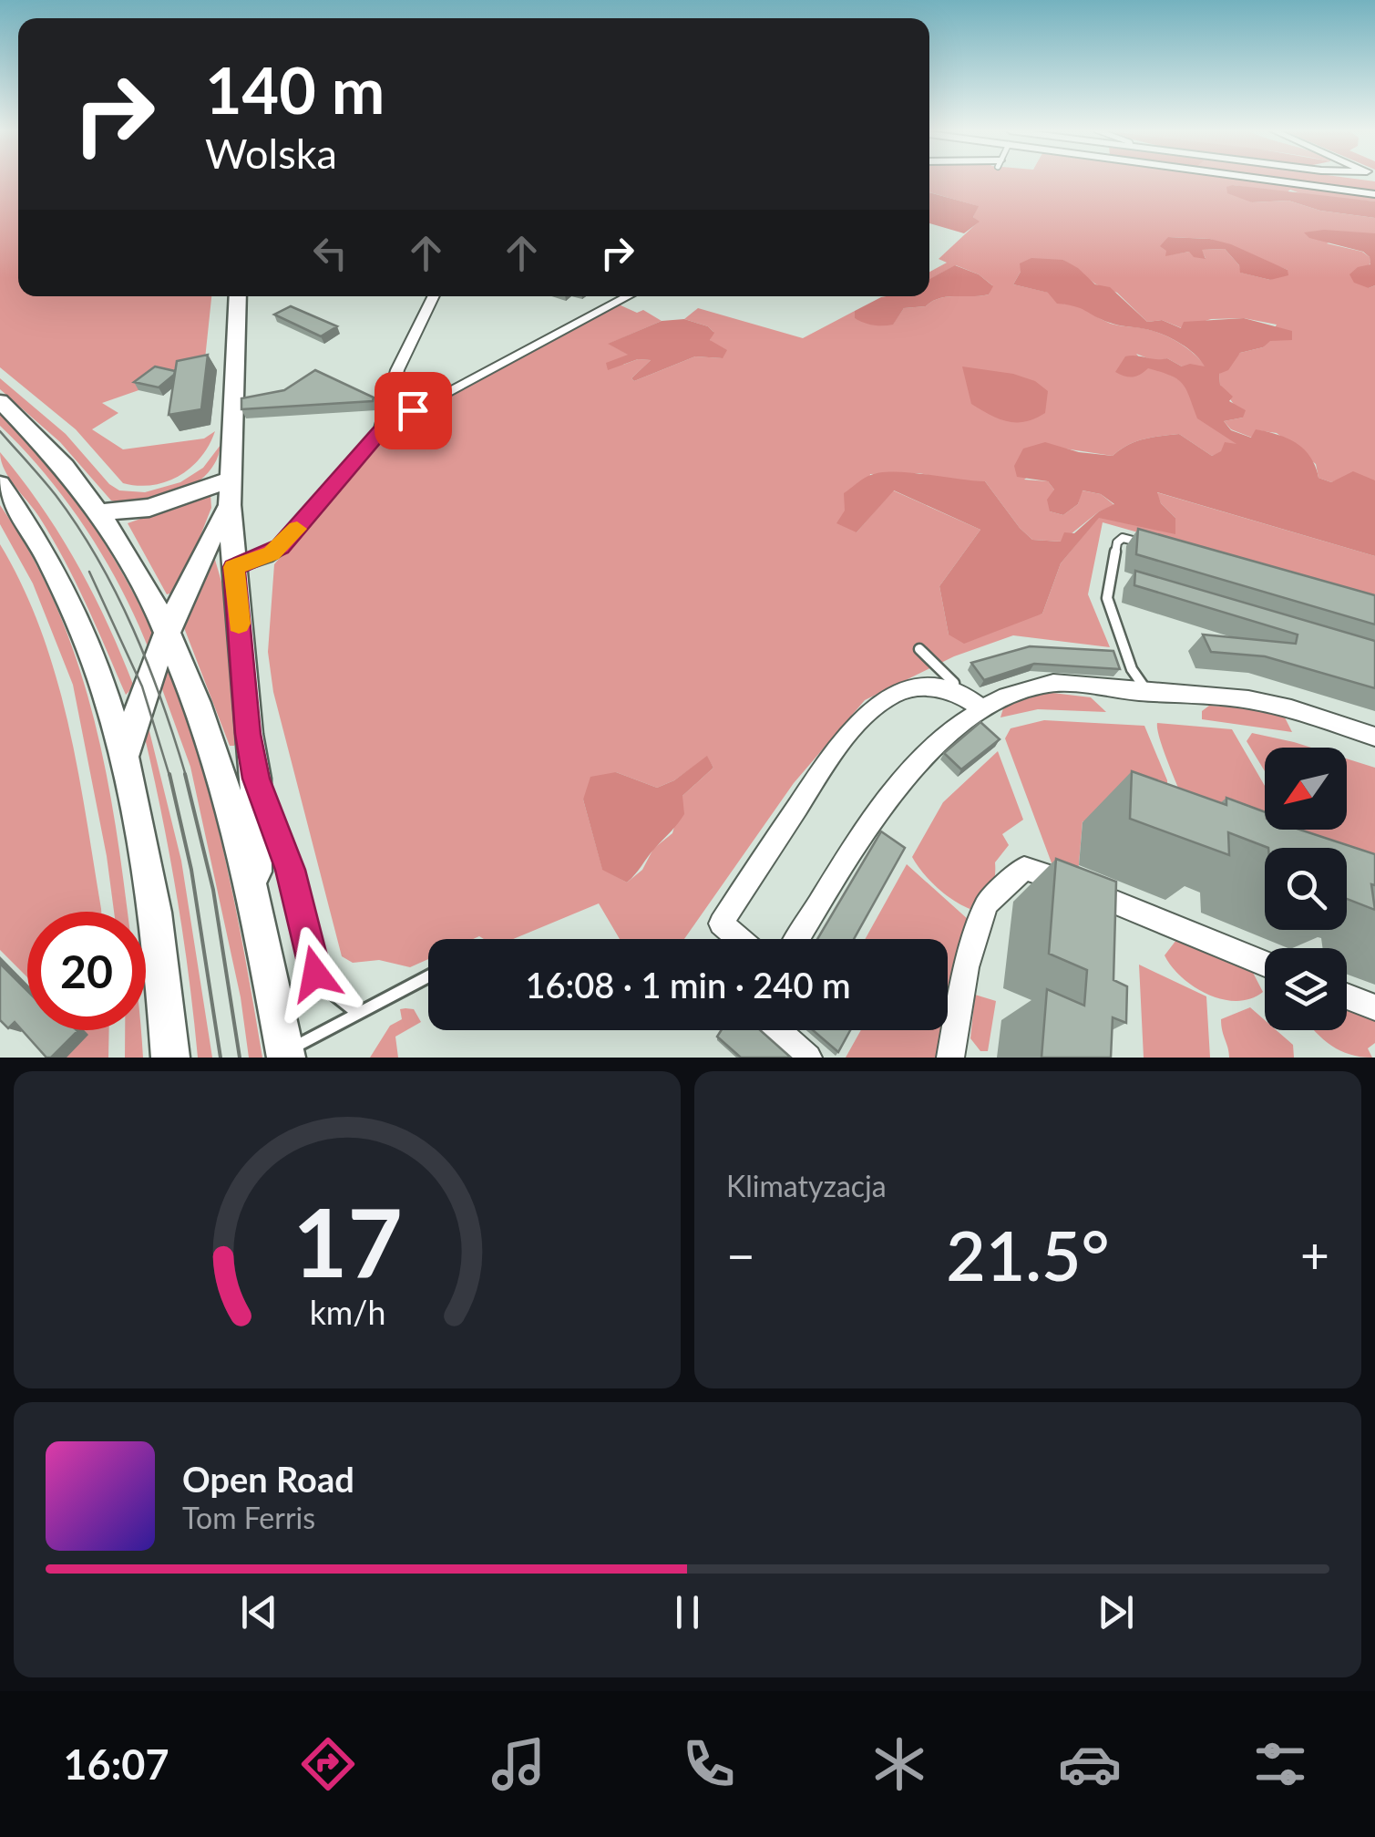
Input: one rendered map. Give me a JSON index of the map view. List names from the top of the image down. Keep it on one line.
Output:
{"north":"bottom left","page":{"turn":["140 m","Wolska"],"limit":"20","trip":"16:08 · 1 min · 240 m","tile":"Klimatyzacja","heat":["−","21.5°","+"],"song":["Open Road","Tom Ferris"],"tabs":"16:07","gauge":["17","km/h"]}}
